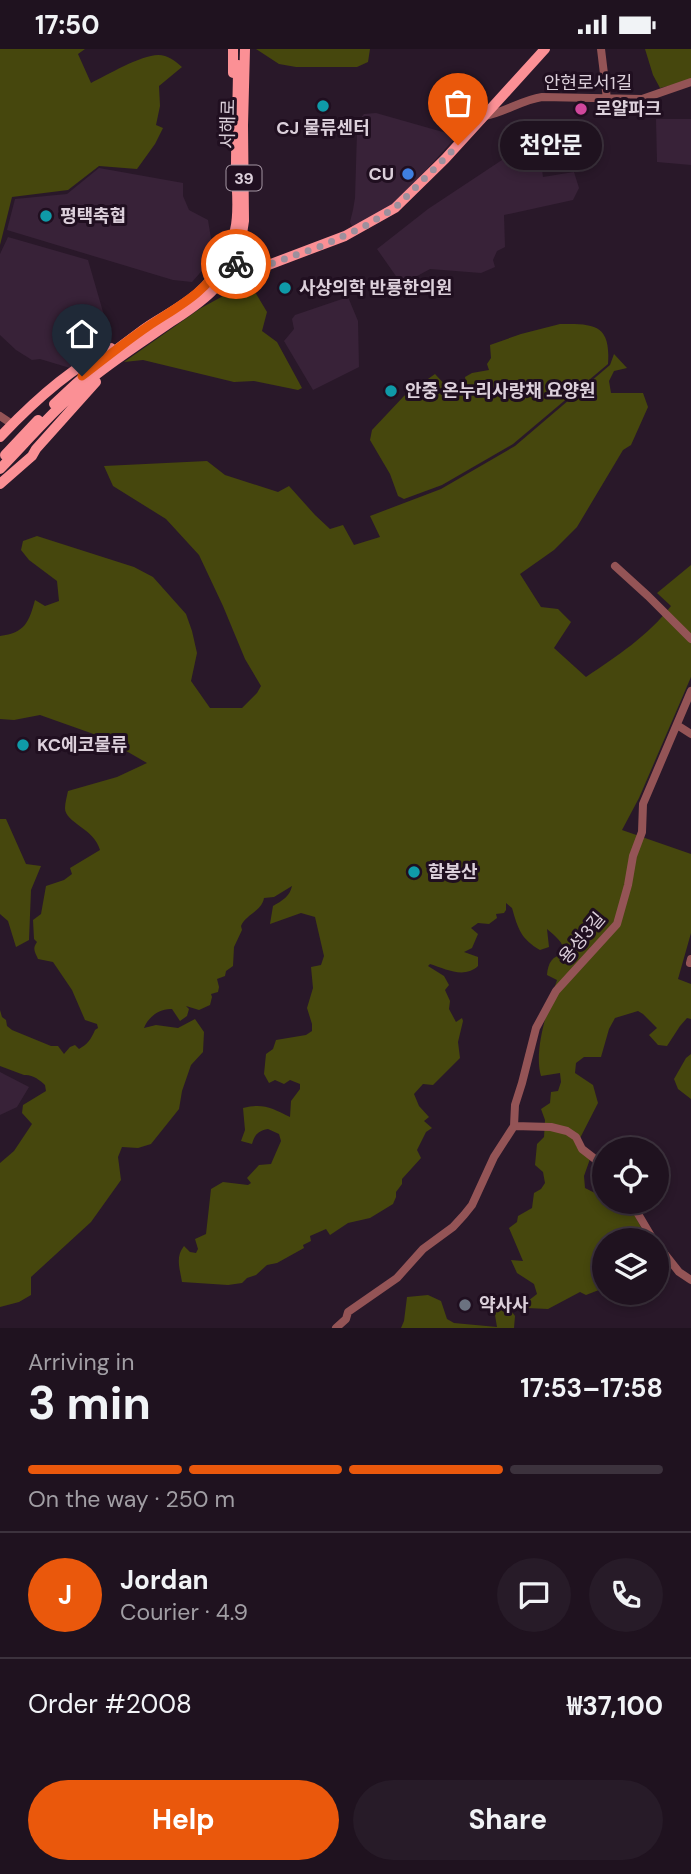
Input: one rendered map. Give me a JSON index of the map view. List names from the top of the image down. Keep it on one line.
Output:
{"streets":{"main road":["서해로","39"],"street":["안현로서1길","용성3길"]},"places":["CJ 물류센터","로얄파크","천안문","CU","평택축협","사상의학 반룡한의원","안중 온누리사랑채 요양원","KC에코물류","함봉산","약사사"],"page":{"status":"17:50","bubble":"천안문","heading":["3 min","Arriving in","17:53–17:58"],"panel":["Jordan","Courier · 4.9","Order #2008","₩37,100"],"bar":"On the way · 250 m","round":"J","buttons":["Help","Share"]}}
